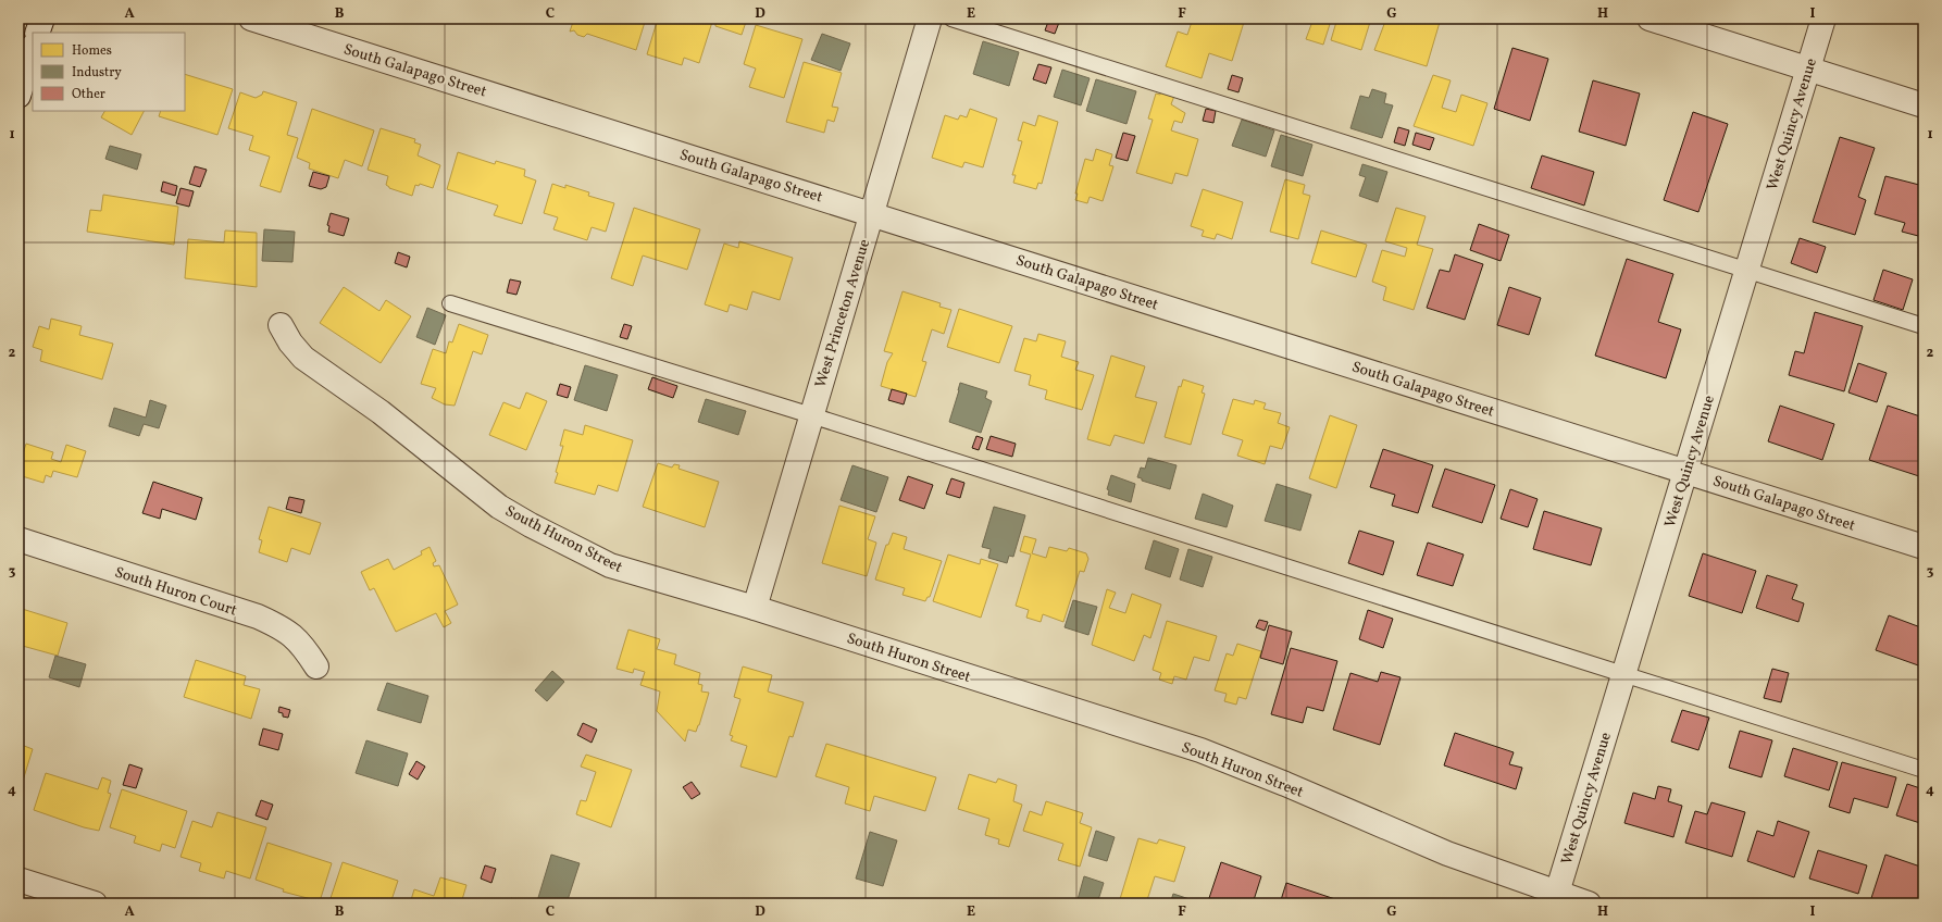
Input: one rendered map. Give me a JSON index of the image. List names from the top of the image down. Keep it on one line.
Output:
{"streets":{"street":["South Galapago Street","West Quincy Avenue","West Princeton Avenue","South Huron Street","South Huron Court"]},"crossings":[["South Galapago Street","West Quincy Avenue"],["South Galapago Street","West Princeton Avenue"],["West Quincy Avenue","South Huron Street"],["West Princeton Avenue","South Huron Street"]],"legend":["Homes","Industry","Other"],"grid":{"columns":["A","B","C","D","E","F","G","H","I"],"rows":["1","2","3","4"]}}
